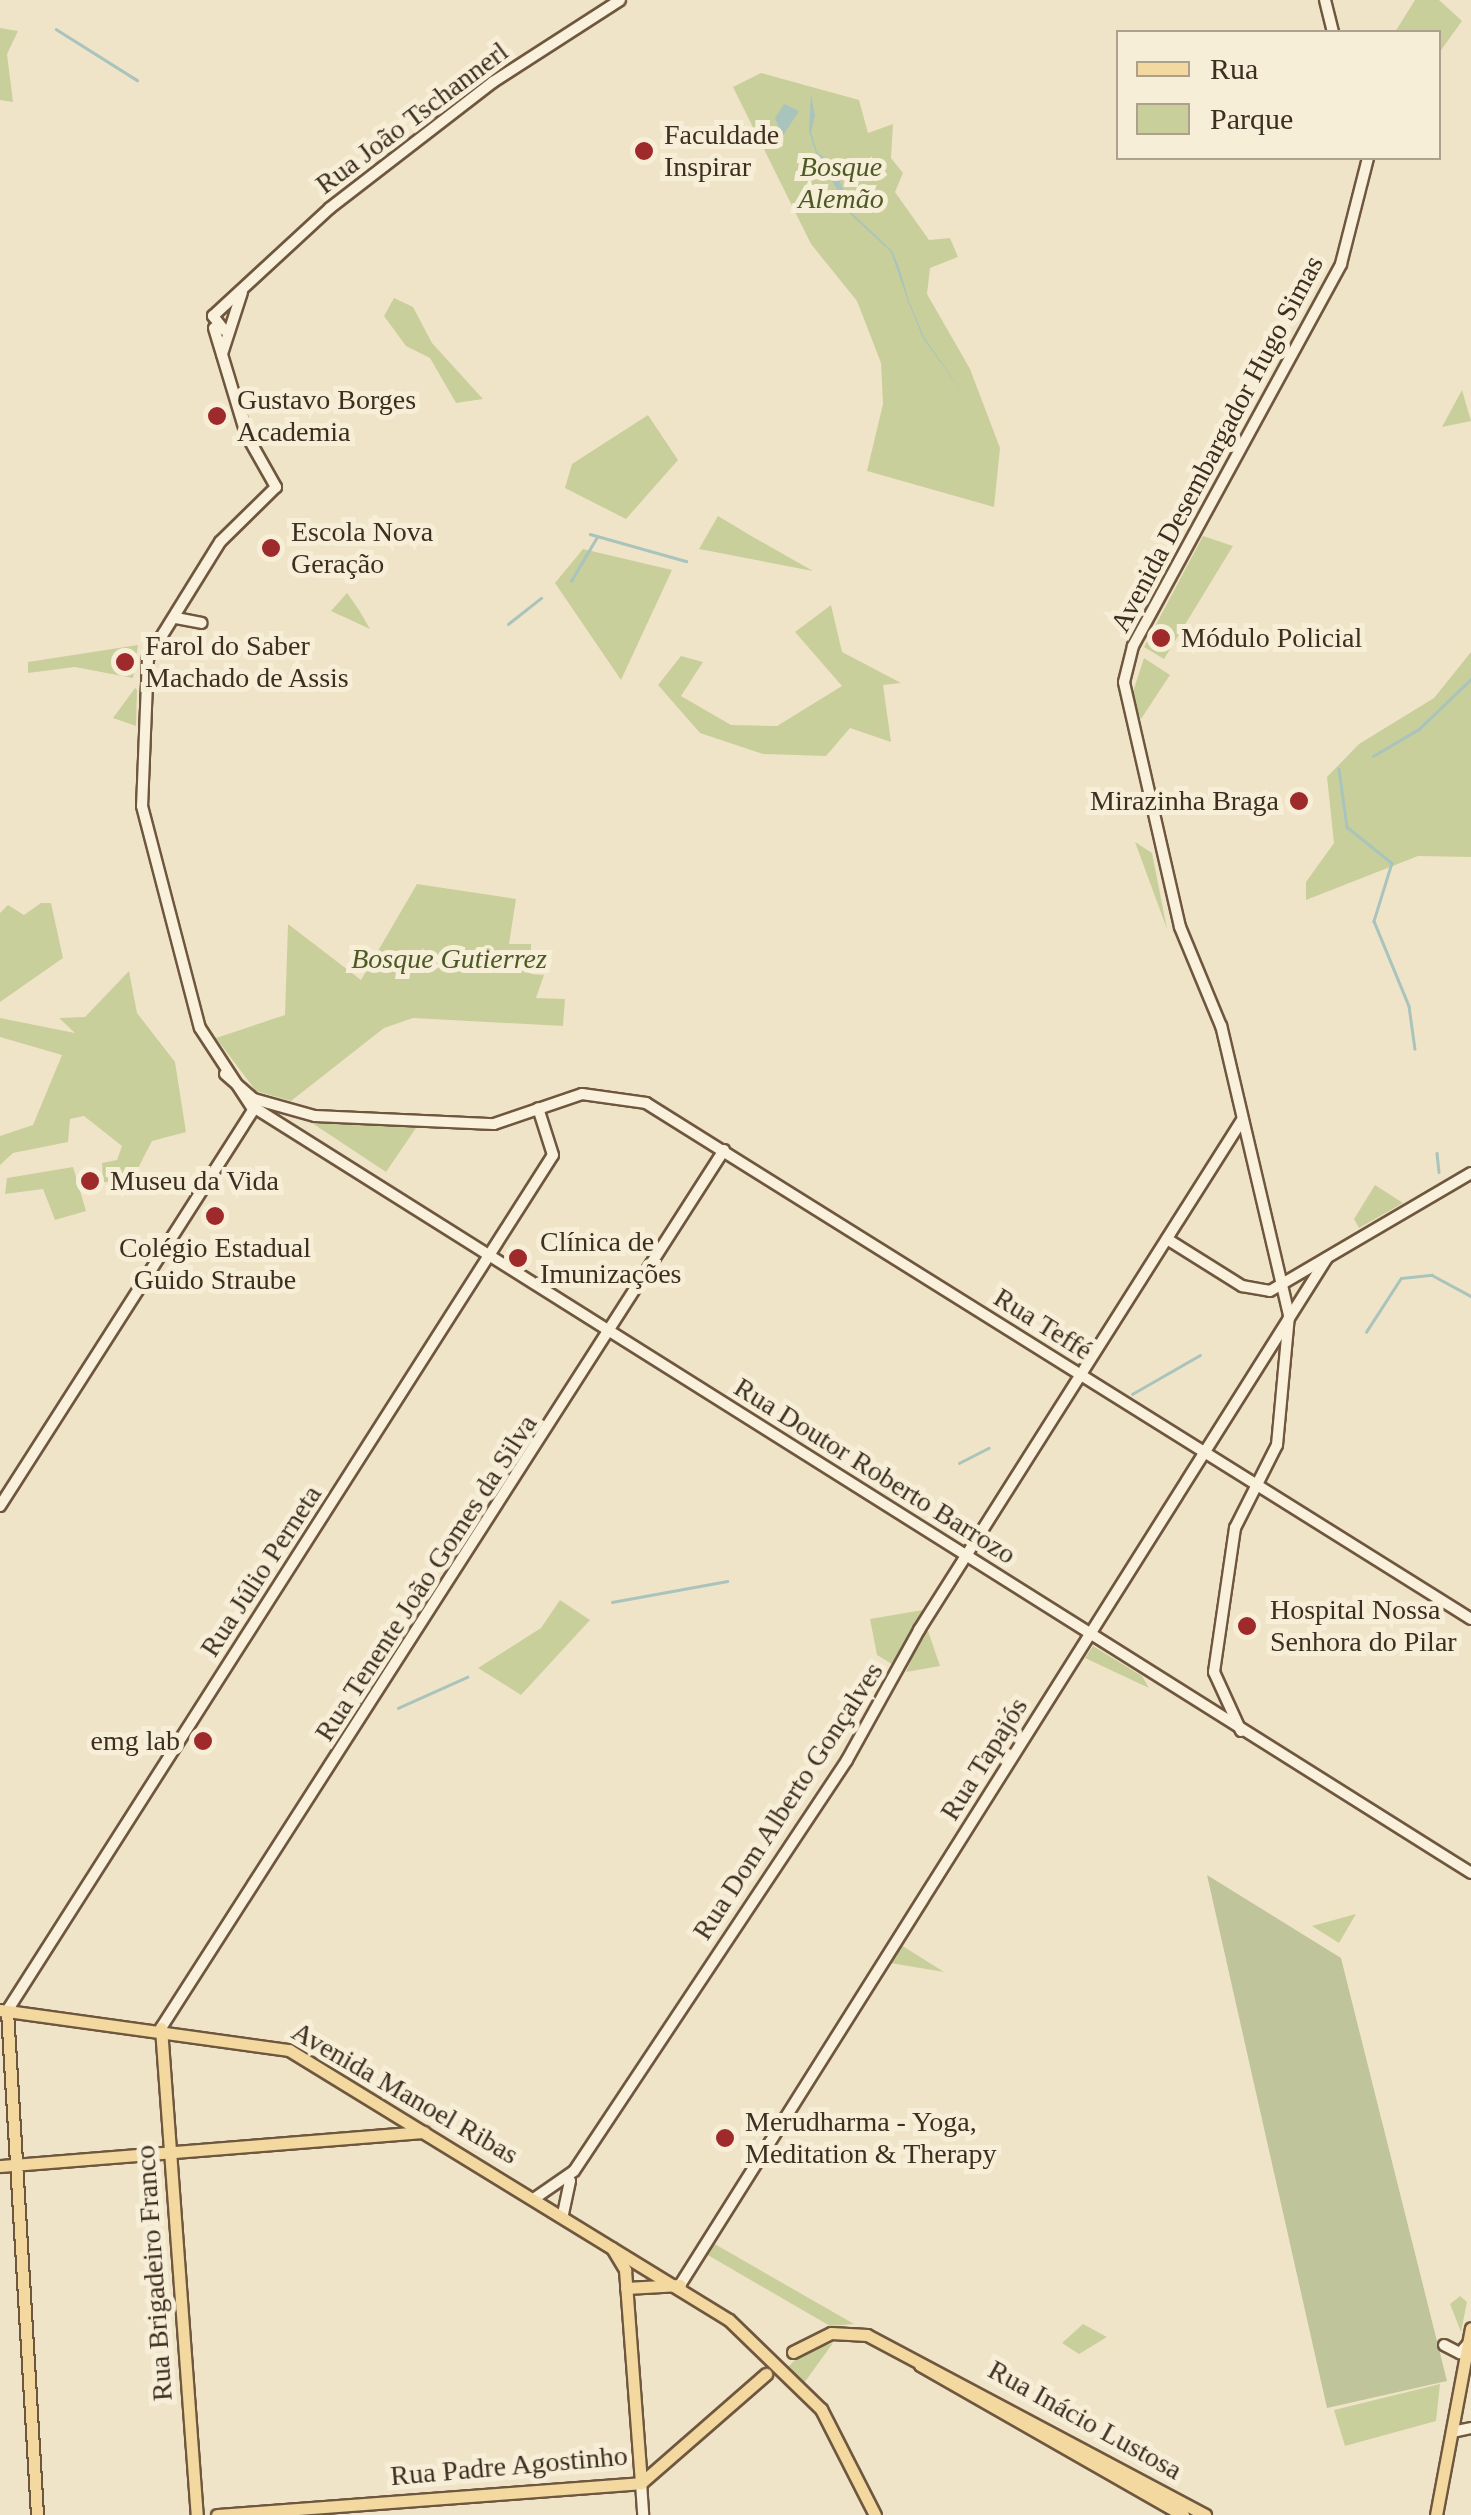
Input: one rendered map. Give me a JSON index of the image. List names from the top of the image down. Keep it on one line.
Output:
{"streets":{"main road":["Rua João Tschannerl","Avenida Desembargador Hugo Simas","Rua Teffé","Rua Doutor Roberto Barrozo","Rua Júlio Perneta","Rua Tenente João Gomes da Silva","Rua Tapajós","Rua Dom Alberto Gonçalves","Avenida Manoel Ribas","Rua Brigadeiro Franco","Rua Inácio Lustosa","Rua Padre Agostinho"]},"crossings":[["Avenida Desembargador Hugo Simas","Rua Teffé"],["Avenida Desembargador Hugo Simas","Rua Doutor Roberto Barrozo"],["Avenida Desembargador Hugo Simas","Rua Tapajós"],["Avenida Desembargador Hugo Simas","Rua Dom Alberto Gonçalves"],["Rua Teffé","Rua Júlio Perneta"],["Rua Teffé","Rua Tenente João Gomes da Silva"],["Rua Teffé","Rua Tapajós"],["Rua Teffé","Rua Dom Alberto Gonçalves"],["Rua Doutor Roberto Barrozo","Rua Júlio Perneta"],["Rua Doutor Roberto Barrozo","Rua Tenente João Gomes da Silva"],["Rua Doutor Roberto Barrozo","Rua Tapajós"],["Rua Doutor Roberto Barrozo","Rua Dom Alberto Gonçalves"],["Rua Júlio Perneta","Avenida Manoel Ribas"],["Rua Tenente João Gomes da Silva","Avenida Manoel Ribas"],["Rua Tenente João Gomes da Silva","Rua Brigadeiro Franco"],["Rua Tapajós","Avenida Manoel Ribas"],["Rua Dom Alberto Gonçalves","Avenida Manoel Ribas"],["Avenida Manoel Ribas","Rua Brigadeiro Franco"]],"parks":["Bosque Alemão","Bosque Gutierrez"],"places":["Faculdade Inspirar","Gustavo Borges Academia","Escola Nova Geração","Módulo Policial","Farol do Saber Machado de Assis","Mirazinha Braga","Museu da Vida","Colégio Estadual Guido Straube","Clínica de Imunizações","Hospital Nossa Senhora do Pilar","emg lab","Merudharma - Yoga, Meditation & Therapy"],"legend":["Rua","Parque"]}
